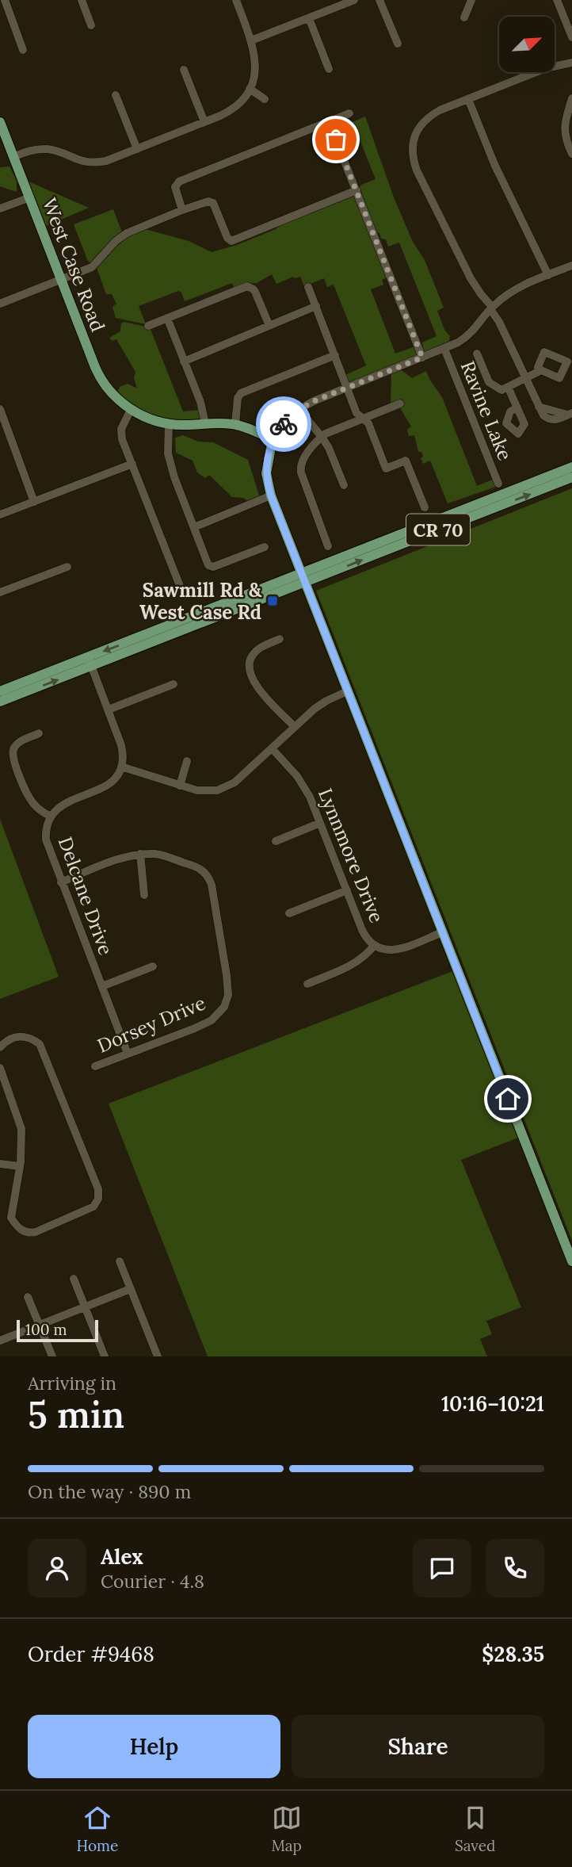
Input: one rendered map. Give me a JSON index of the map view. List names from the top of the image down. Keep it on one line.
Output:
{"streets":{"main road":["West Case Road","CR 70"],"street":["Ravine Lake","Lynnmore Drive","Delcane Drive","Dorsey Drive"]},"crossings":[["Delcane Drive","Dorsey Drive"]],"places":{"transit":["Sawmill Rd & West Case Rd"]},"scale_bar":"100 m","north":"top right","page":{"scale":"100 m","heading":["5 min","Arriving in","10:16–10:21"],"panel":["Alex","Courier · 4.8","Order #9468","$28.35"],"bar":"On the way · 890 m","buttons":["Help","Share"],"tabs":["Home","Map","Saved"]}}
